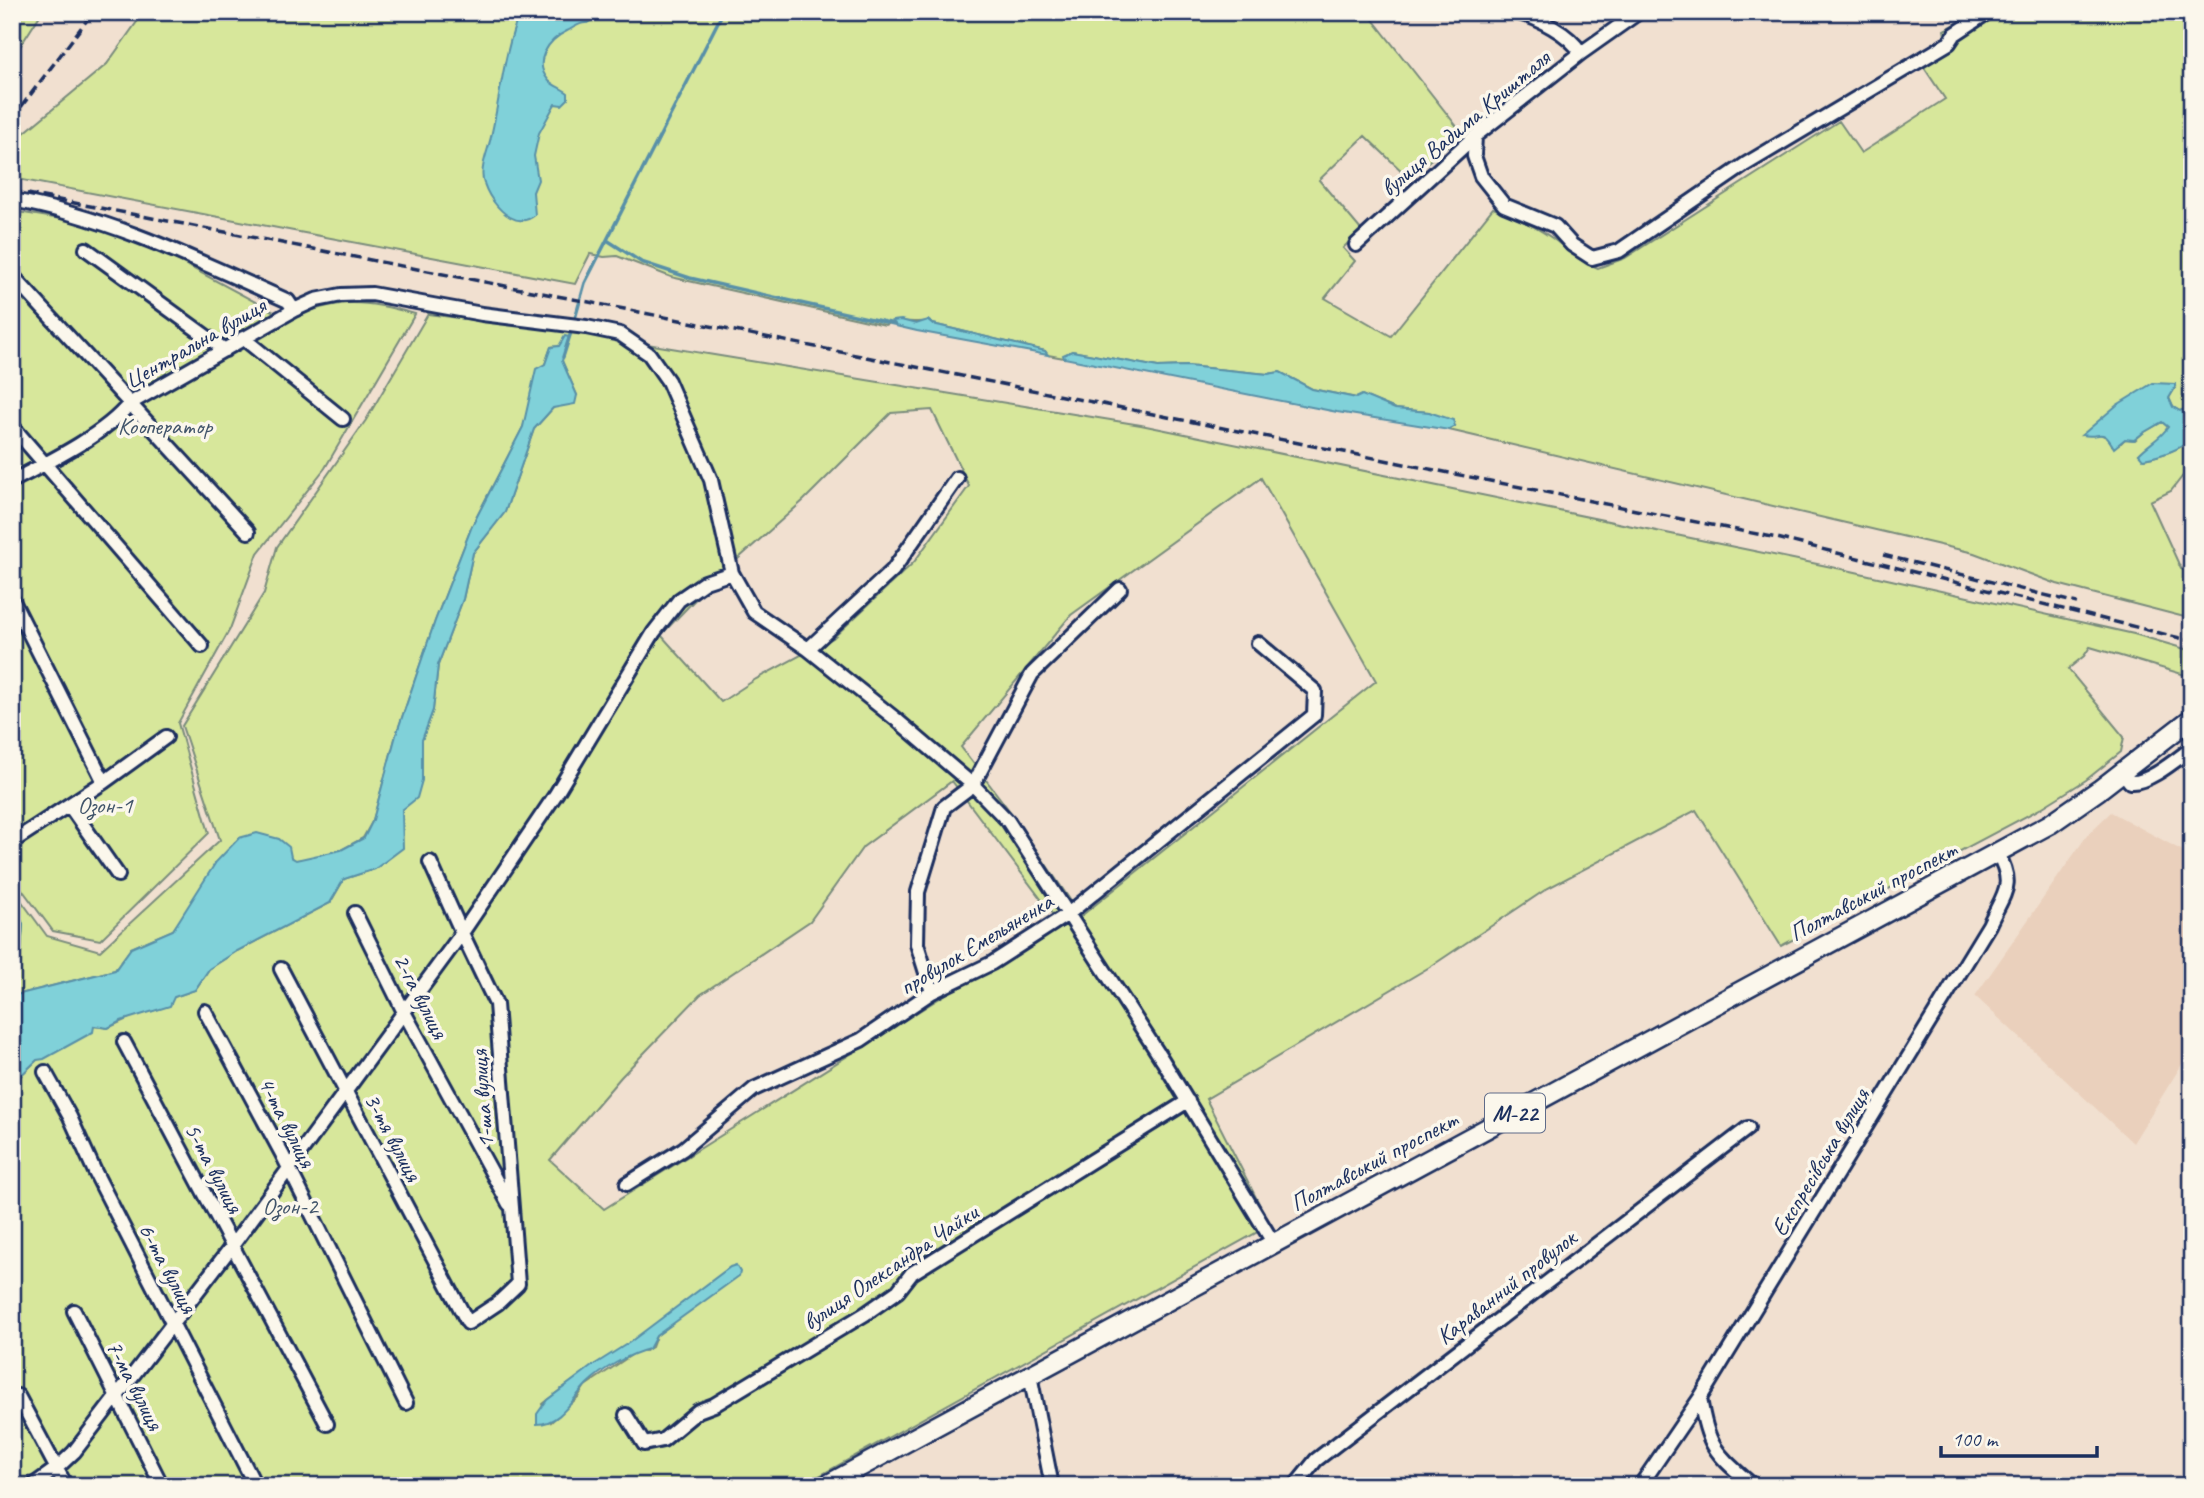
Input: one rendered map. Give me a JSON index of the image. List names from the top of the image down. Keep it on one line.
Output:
{"streets":{"highway":["Полтавський проспект","М-22"],"street":["вулиця Вадима Кришталя","Центральна вулиця","провулок Ємельяненка","2-га вулиця","1-ша вулиця","4-та вулиця","3-тя вулиця","Експресівська вулиця","5-та вулиця","вулиця Олександра Чайки","6-та вулиця","Караванний провулок","7-ма вулиця"]},"crossings":[["Центральна вулиця","Полтавський проспект"],["Центральна вулиця","провулок Ємельяненка"],["Центральна вулиця","вулиця Олександра Чайки"],["Полтавський проспект","Експресівська вулиця"],["2-га вулиця","1-ша вулиця"],["1-ша вулиця","3-тя вулиця"]],"parks":["Кооператор","Озон-1","Озон-2"],"scale_bar":"100 m"}
